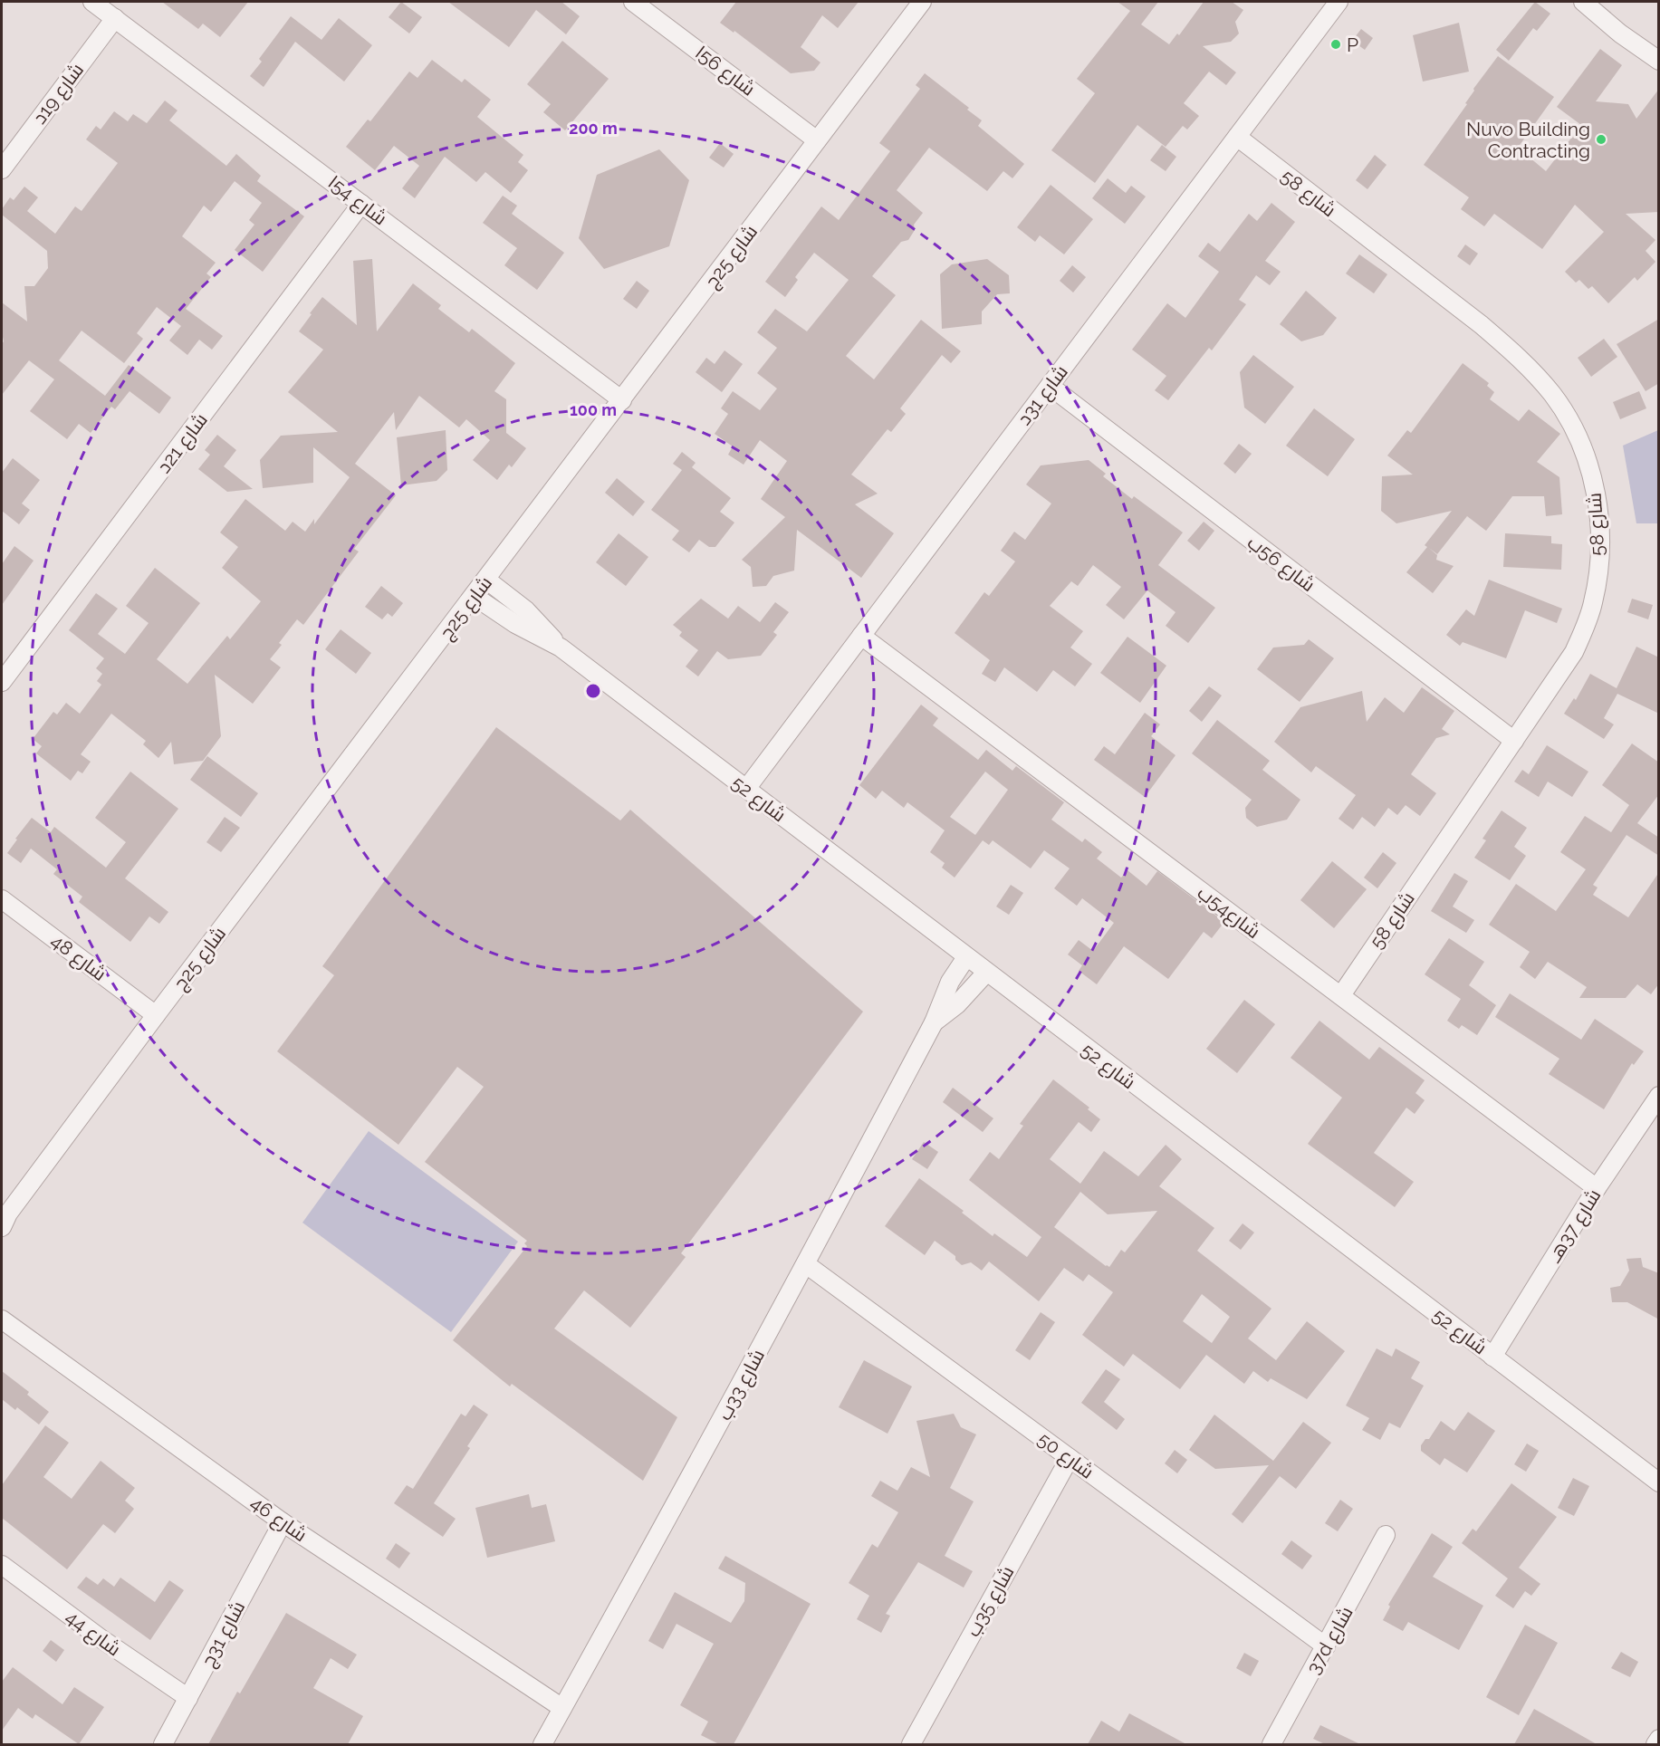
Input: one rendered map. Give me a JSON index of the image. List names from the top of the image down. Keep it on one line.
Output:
{"streets":{"street":["شارع 56ا","شارع 19د","شارع 58","شارع 54ا","شارع 25ج","شارع 31د","شارع 21د","شارع 56ب","شارع 52","شارع54ب","شارع 48","شارع 37هـ","شارع 33ب","شارع 50","شارع 46","شارع 35ب","شارع 44","شارع 31ج","37d شارع"]},"crossings":[["شارع 56ا","شارع 25ج"],["شارع 19د","شارع 54ا"],["شارع 58","شارع 31د"],["شارع 58","شارع 56ب"],["شارع 58","شارع54ب"],["شارع 54ا","شارع 25ج"],["شارع 54ا","شارع 21د"],["شارع 25ج","شارع 52"],["شارع 25ج","شارع 48"],["شارع 31د","شارع 56ب"],["شارع 31د","شارع 52"],["شارع 31د","شارع54ب"],["شارع 52","شارع 37هـ"],["شارع 52","شارع 33ب"],["شارع54ب","شارع 37هـ"],["شارع 33ب","شارع 50"],["شارع 33ب","شارع 46"],["شارع 50","شارع 35ب"],["شارع 50","37d شارع"],["شارع 46","شارع 31ج"],["شارع 44","شارع 31ج"]],"places":["P","Nuvo Building Contracting"],"rings":["200 m","100 m"]}
